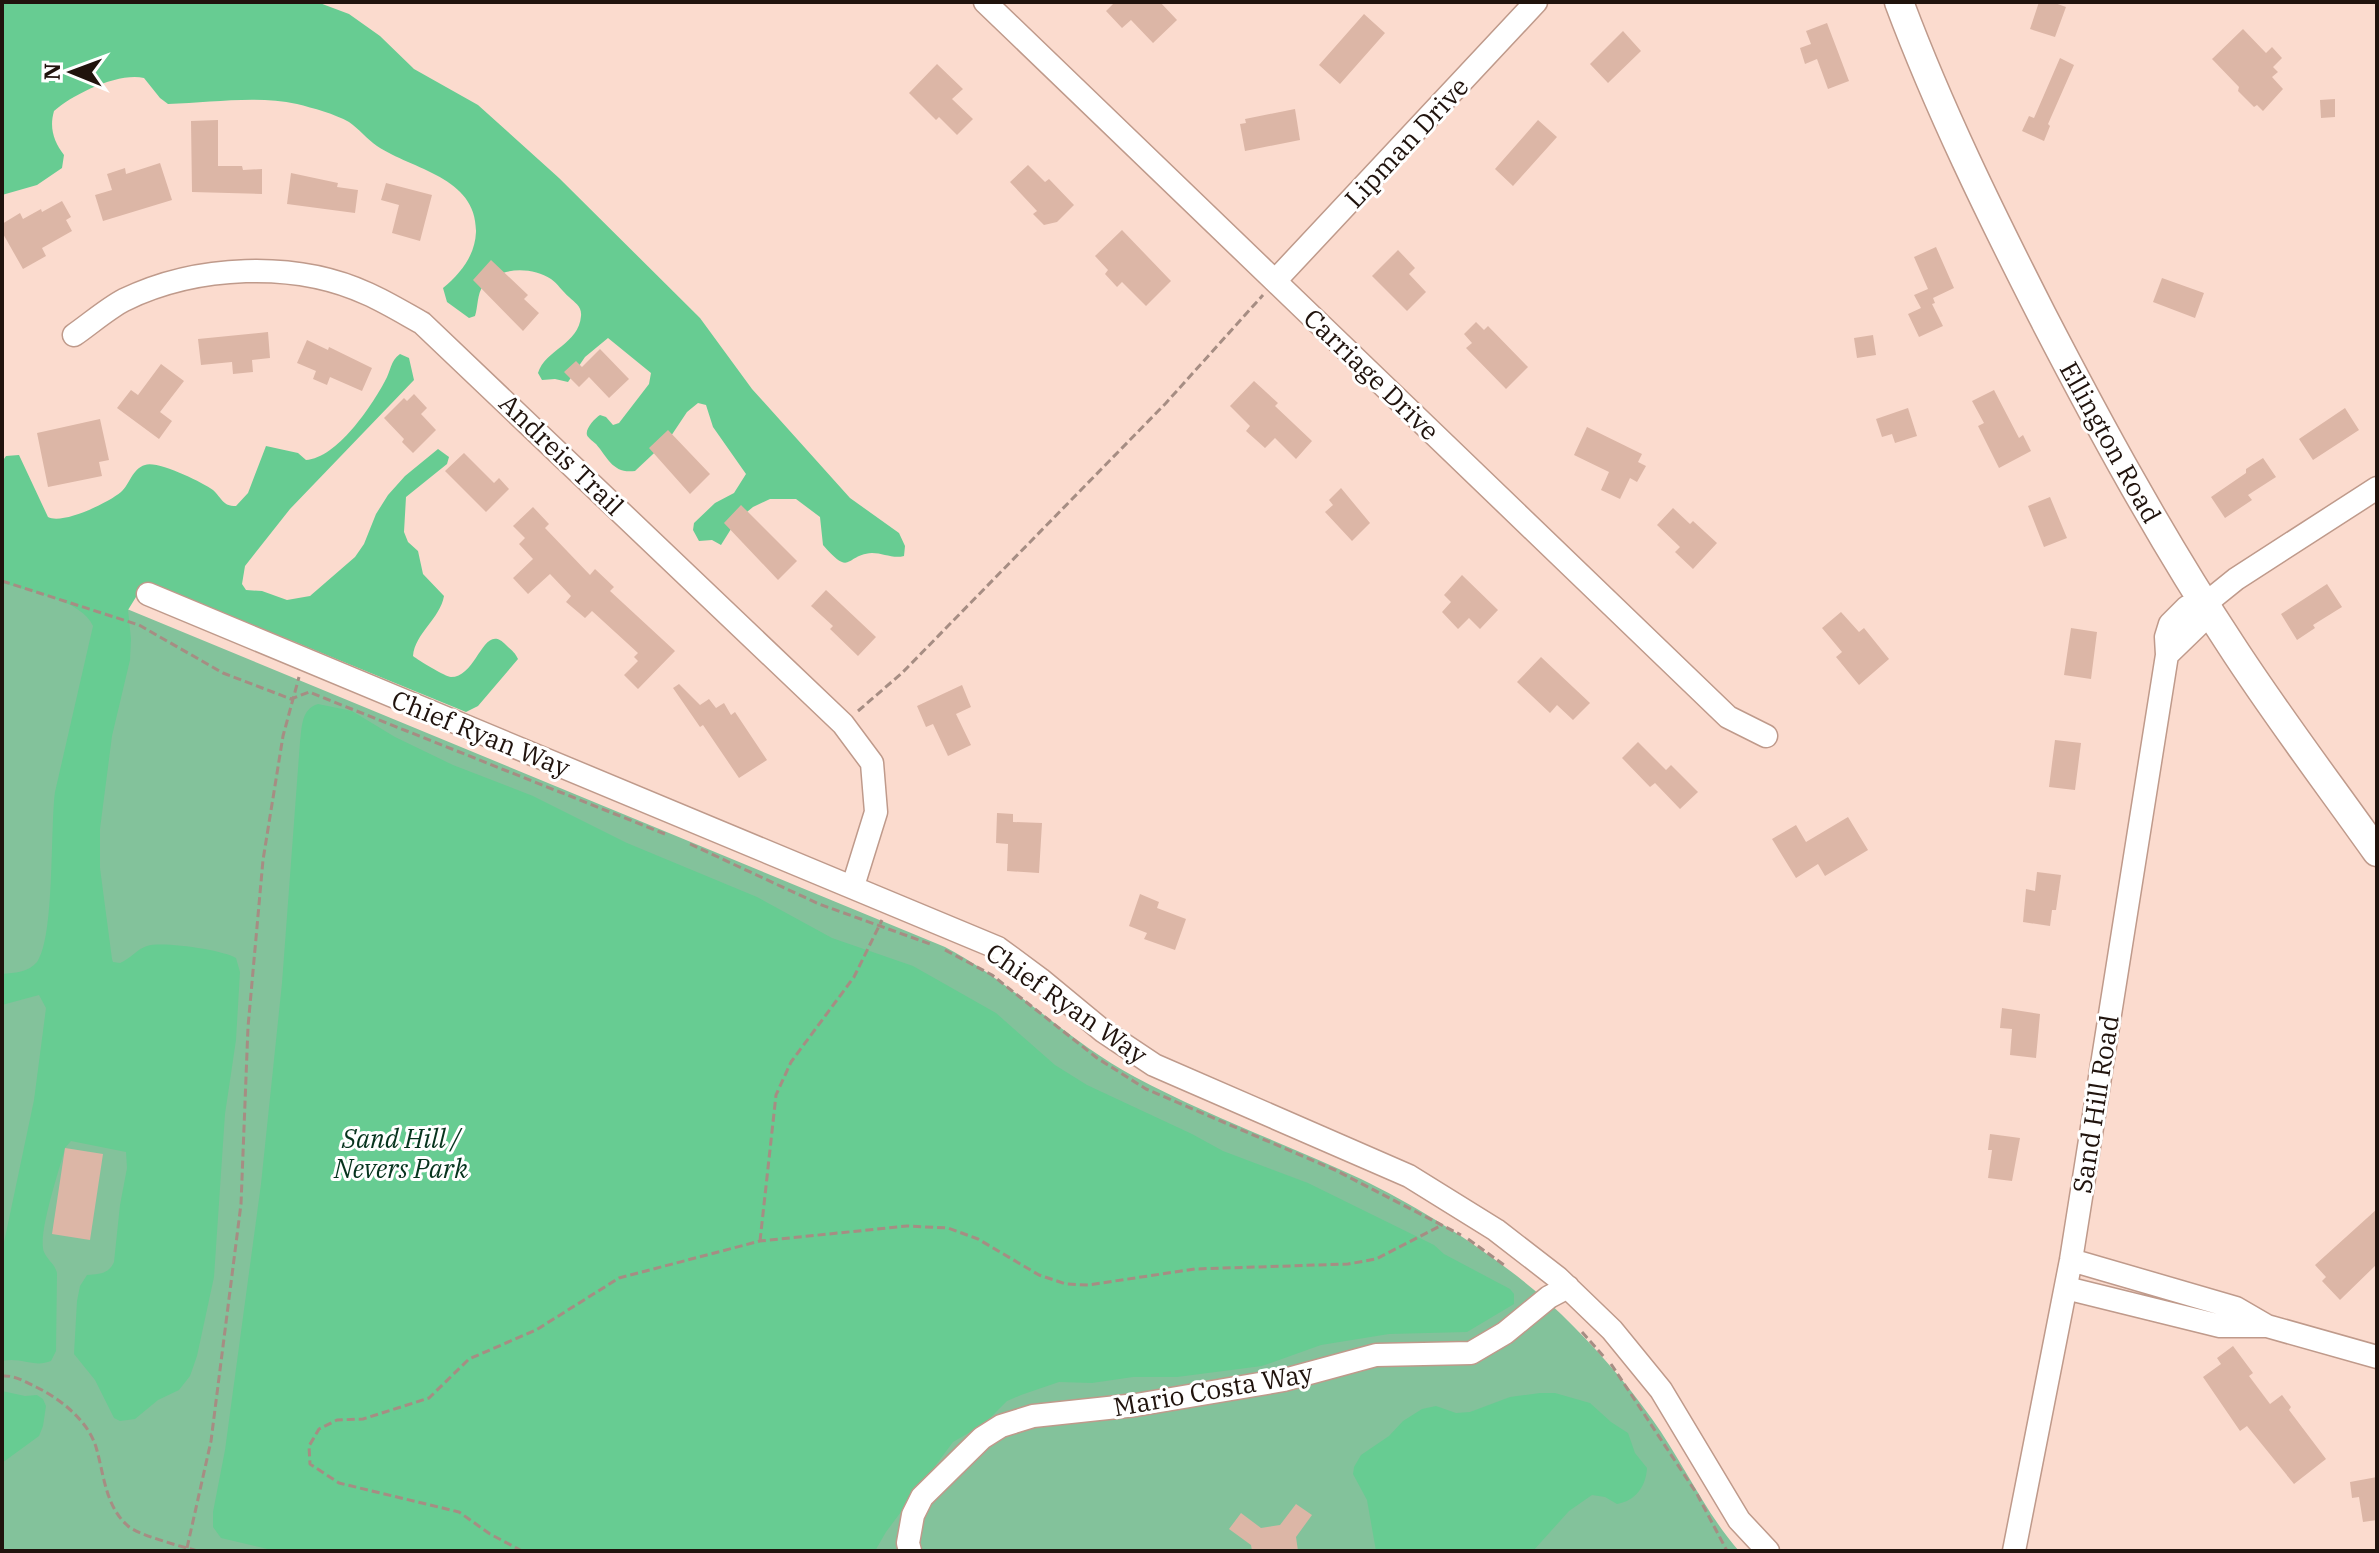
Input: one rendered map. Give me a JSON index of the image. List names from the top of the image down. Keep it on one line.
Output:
{"streets":{"main road":["Ellington Road"],"street":["Lipman Drive","Carriage Drive","Andreis Trail","Chief Ryan Way","Sand Hill Road","Mario Costa Way"]},"crossings":[["Lipman Drive","Carriage Drive"],["Ellington Road","Sand Hill Road"],["Andreis Trail","Chief Ryan Way"],["Chief Ryan Way","Mario Costa Way"]],"parks":["Sand Hill / Nevers Park"],"north":"left"}
